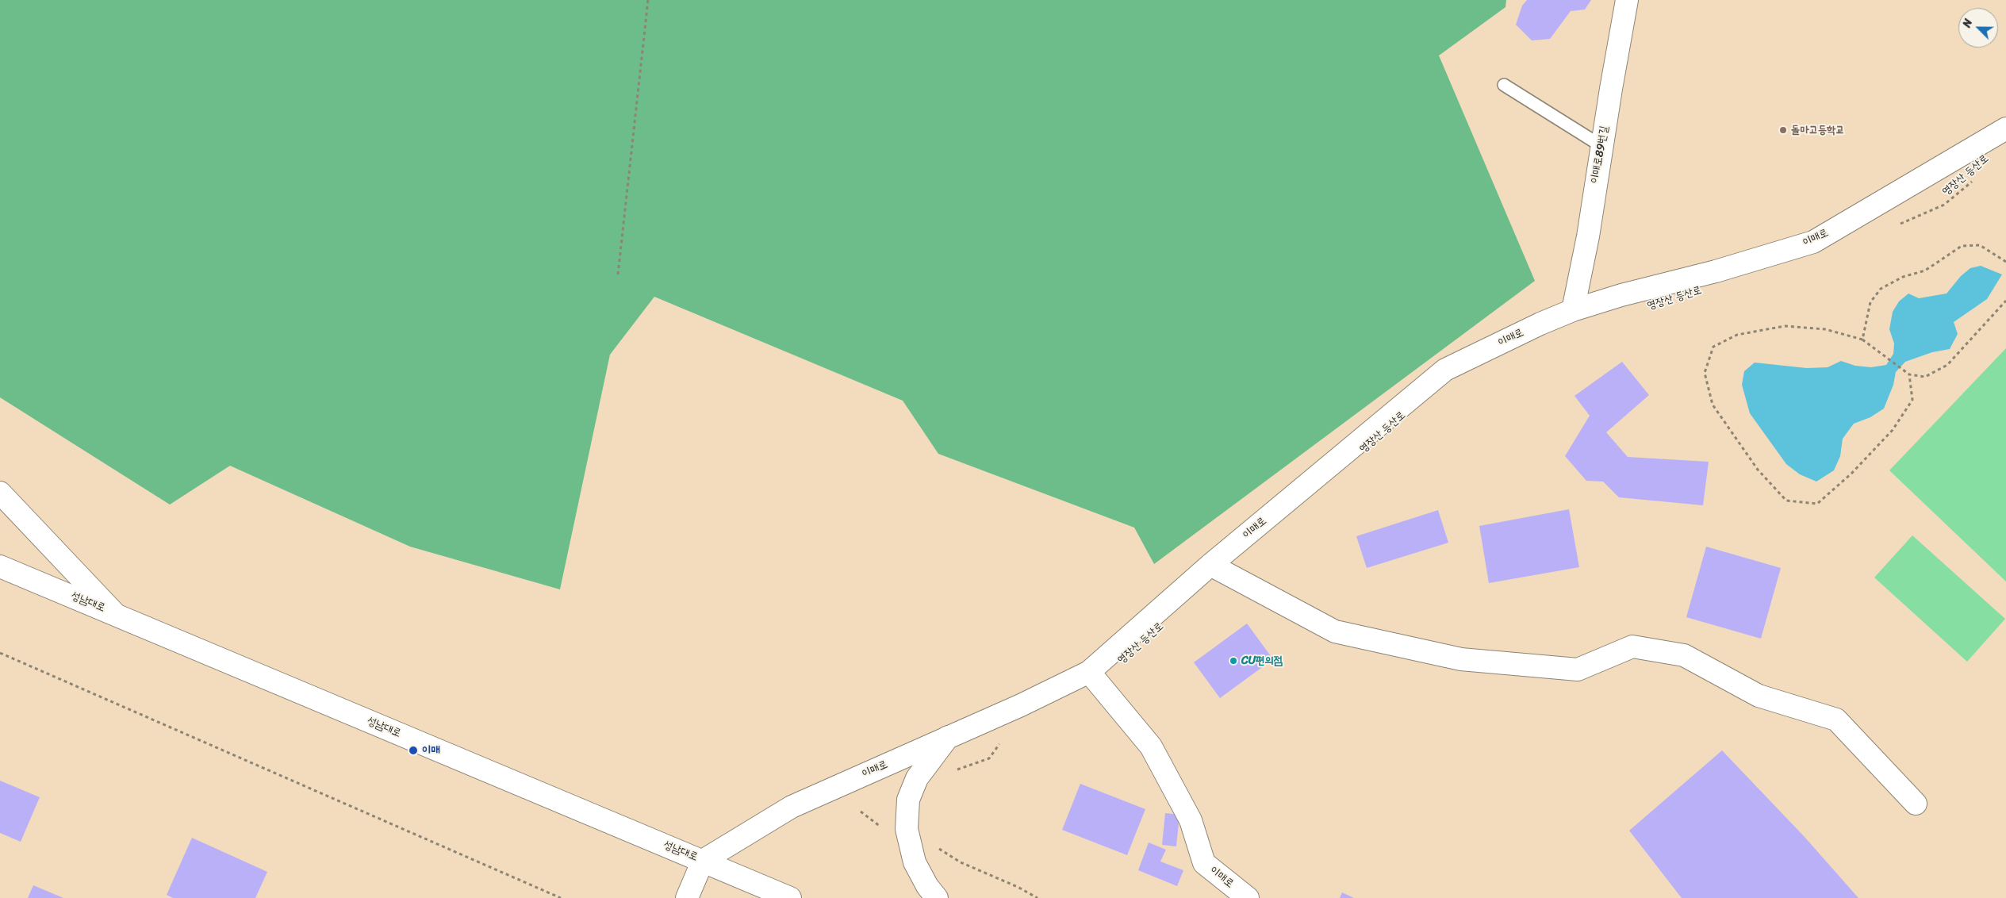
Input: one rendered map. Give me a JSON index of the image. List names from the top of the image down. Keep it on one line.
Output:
{"streets":{"street":["이매로89번길","이매로","성남대로"],"path":["영장산 등산로"]},"crossings":[["이매로89번길","이매로"],["이매로","성남대로"]],"places":["돌마고등학교","CU편의점","이매"],"north":"top left"}
